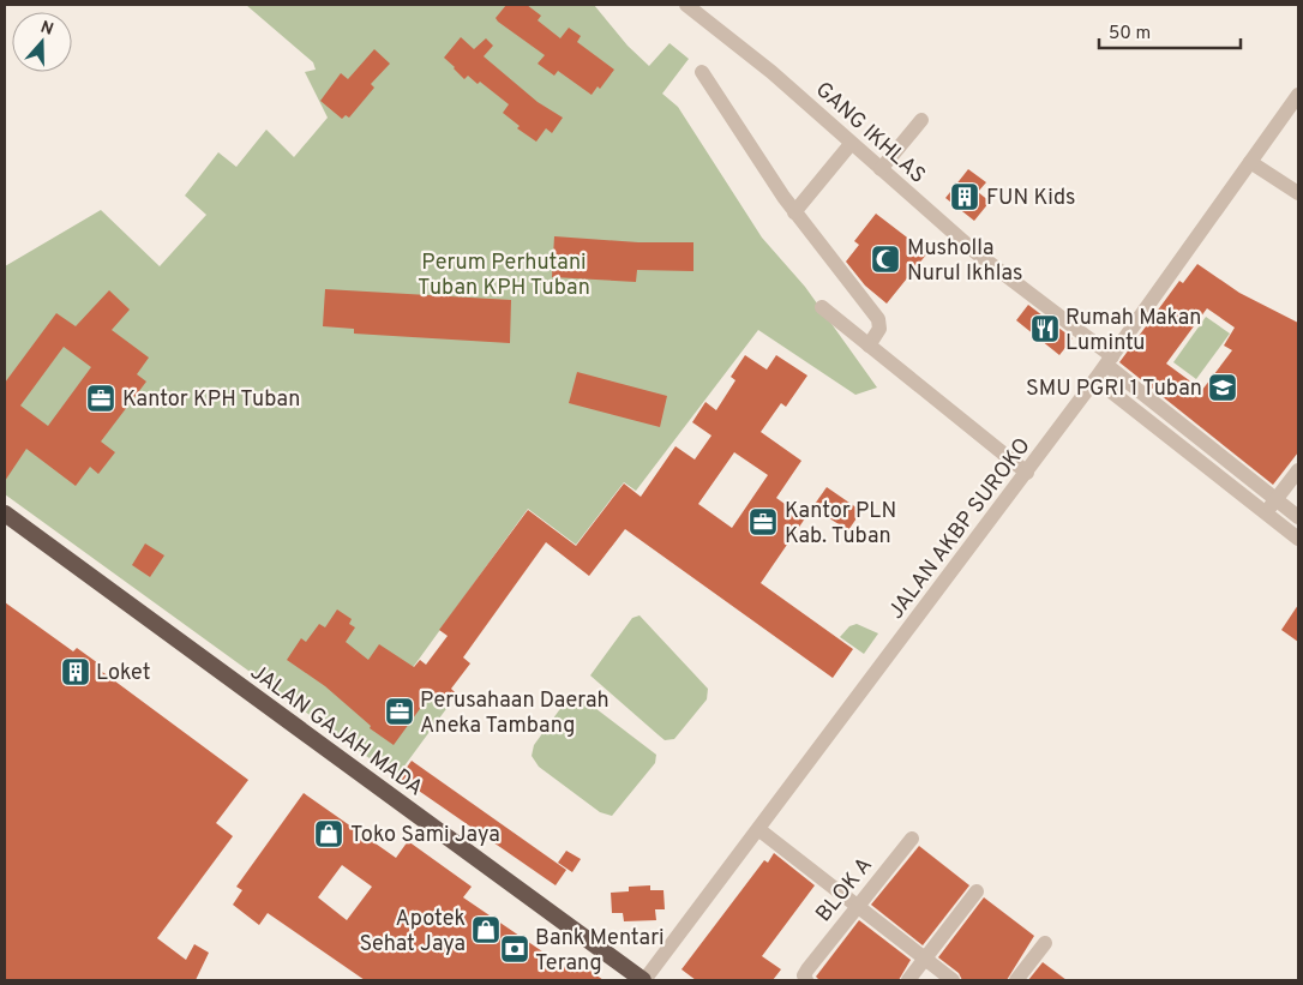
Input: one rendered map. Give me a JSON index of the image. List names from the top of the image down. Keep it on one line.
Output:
{"streets":{"highway":["JALAN GAJAH MADA"],"street":["GANG IKHLAS","JALAN AKBP SUROKO","BLOK A"]},"crossings":[["GANG IKHLAS","JALAN AKBP SUROKO"],["JALAN AKBP SUROKO","JALAN GAJAH MADA"]],"parks":["Perum Perhutani Tuban KPH Tuban"],"places":{"building":["FUN Kids","Loket"],"mosque":["Musholla Nurul Ikhlas"],"restaurant":["Rumah Makan Lumintu"],"school or university":["SMU PGRI 1 Tuban"],"office":["Kantor KPH Tuban","Kantor PLN Kab. Tuban","Perusahaan Daerah Aneka Tambang"],"shop":["Toko Sami Jaya","Apotek Sehat Jaya"],"bank":["Bank Mentari Terang"]},"scale_bar":"50 m","north":"top"}
